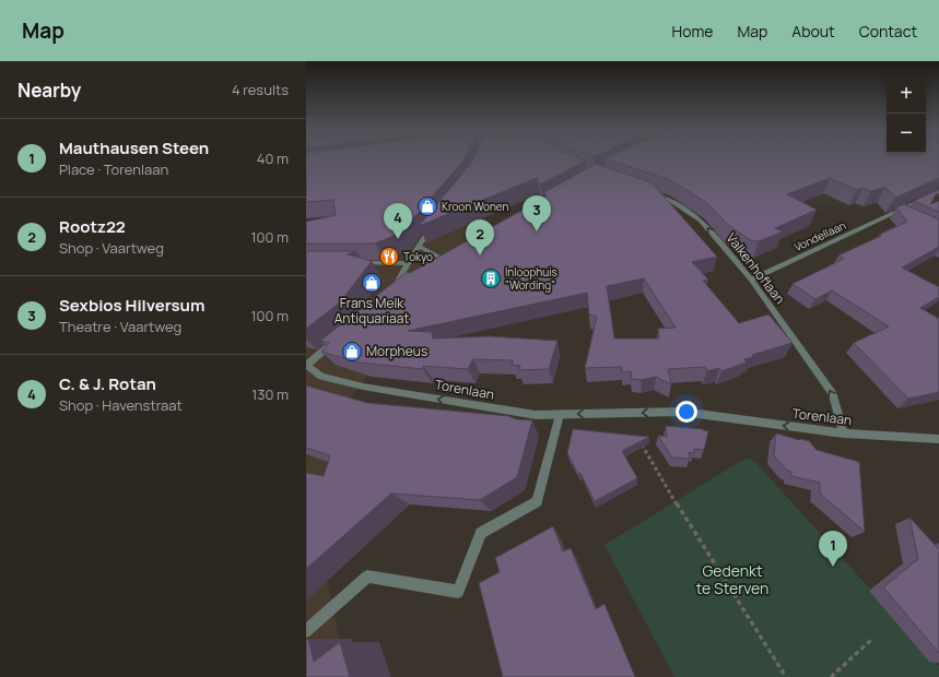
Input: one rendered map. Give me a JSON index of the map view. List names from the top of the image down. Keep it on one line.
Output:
{"streets":{"street":["Vondellaan","Valkenhoflaan","Torenlaan"]},"crossings":[["Vondellaan","Valkenhoflaan"],["Valkenhoflaan","Torenlaan"]],"one_way":["Valkenhoflaan","Torenlaan"],"parks":["Gedenkt te Sterven"],"places":{"shop":["Kroon Wonen","Frans Melk Antiquariaat","Morpheus"],"restaurant":["Tokyo"],"building":["Inloophuis \"Wording\""]},"page":{"header":"Map","nav":["Home","Map","About","Contact"],"heading":["Nearby","4 results"],"map_buttons":["+","−"],"list":[{"mark":"1","name":"Mauthausen Steen","note":"Place · Torenlaan","value":"40 m"},{"mark":"2","name":"Rootz22","note":"Shop · Vaartweg","value":"100 m"},{"mark":"3","name":"Sexbios Hilversum","note":"Theatre · Vaartweg","value":"100 m"},{"mark":"4","name":"C. & J. Rotan","note":"Shop · Havenstraat","value":"130 m"}],"pins":["3","4","2","1"]}}
